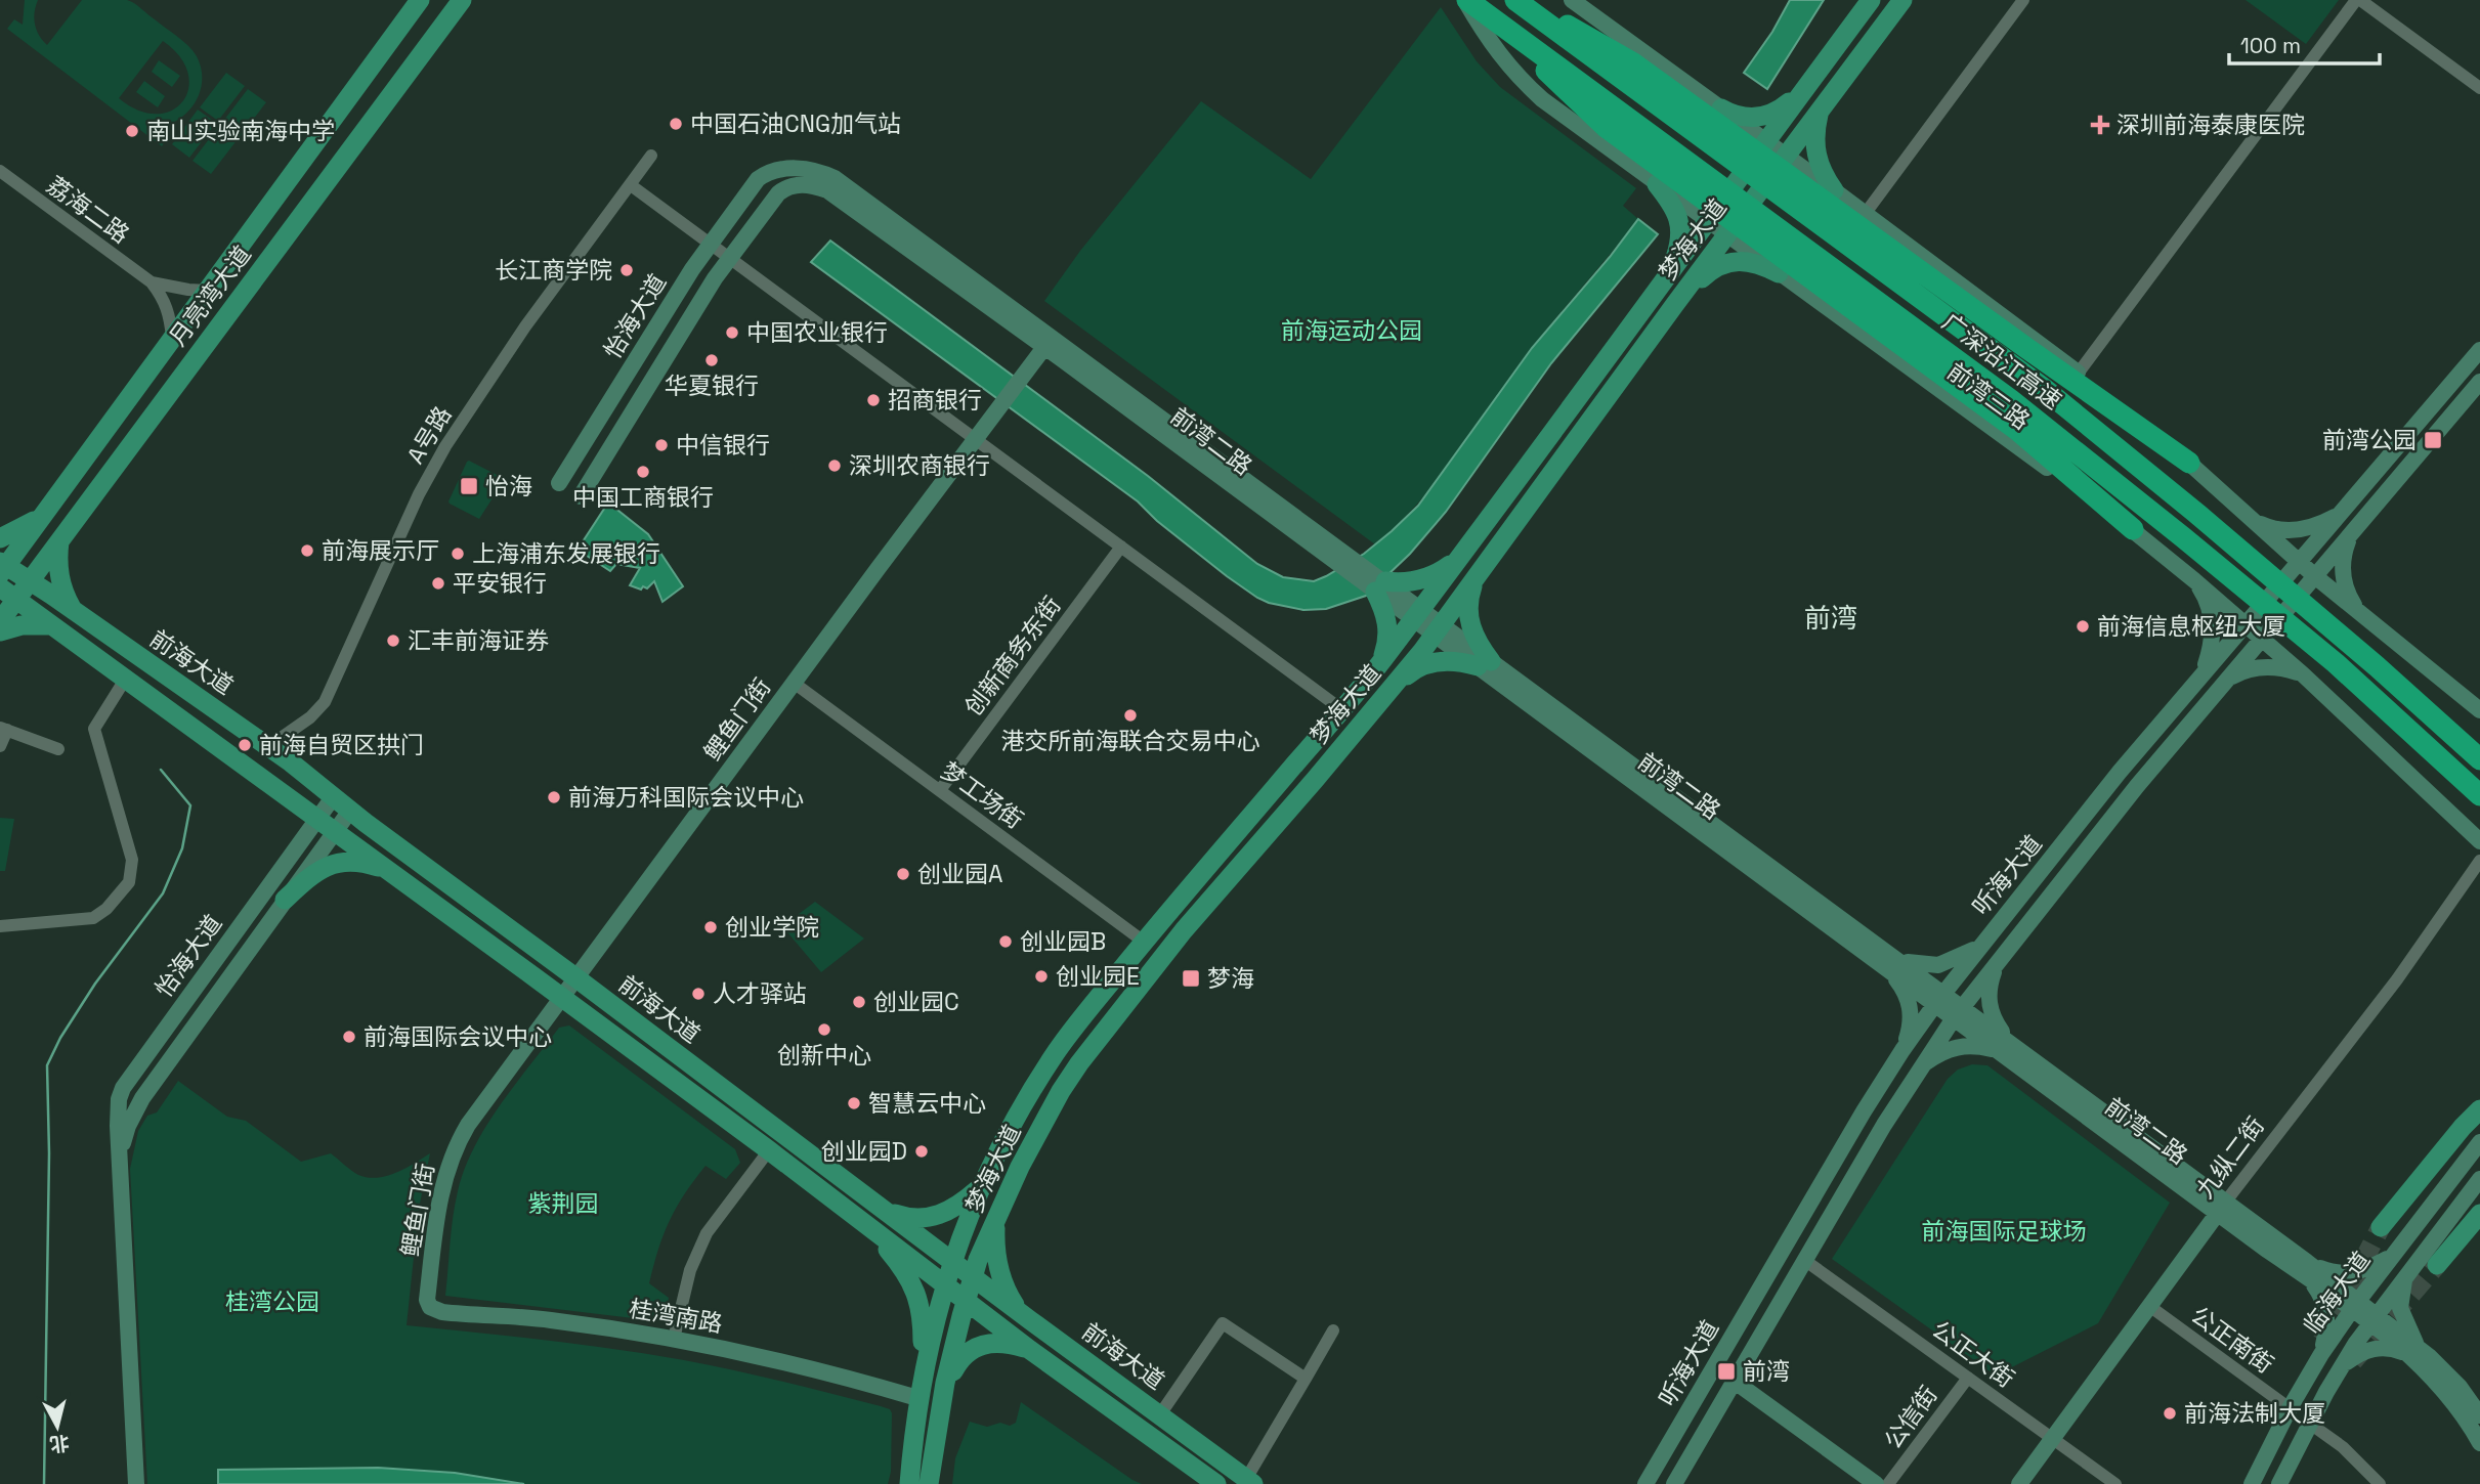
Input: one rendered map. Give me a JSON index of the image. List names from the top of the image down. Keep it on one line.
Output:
{"streets":{"highway":["广深沿江高速"],"main road":["梦海大道","月亮湾大道","怡海大道","前湾三路","前湾二路","前海大道","鲤鱼门街","听海大道","九纵二街","临海大道","桂湾南路"],"street":["荔海二路","A号路","创新商务东街","梦工场街","公正南街","公正大街","公信街"]},"crossings":[["荔海二路","月亮湾大道"],["梦海大道","前湾三路"],["梦海大道","前湾二路"],["梦海大道","前海大道"],["梦海大道","梦工场街"],["梦海大道","桂湾南路"],["月亮湾大道","前海大道"],["怡海大道","前湾二路"],["怡海大道","前海大道"],["广深沿江高速","前湾三路"],["前湾三路","听海大道"],["A号路","前海大道"],["前湾二路","鲤鱼门街"],["前湾二路","听海大道"],["前湾二路","九纵二街"],["前湾二路","临海大道"],["创新商务东街","梦工场街"],["前海大道","鲤鱼门街"],["鲤鱼门街","梦工场街"],["鲤鱼门街","桂湾南路"],["听海大道","公正大街"],["九纵二街","公正南街"],["九纵二街","公正大街"],["临海大道","公正南街"],["公正大街","公信街"]],"districts":["前湾"],"parks":["前海运动公园","紫荆园","前海国际足球场","桂湾公园"],"places":{"other":["中国石油CNG加气站","南山实验南海中学","长江商学院","中国农业银行","华夏银行","招商银行","中信银行","深圳农商银行","中国工商银行","前海展示厅","上海浦东发展银行","平安银行","前海信息枢纽大厦","汇丰前海证券","港交所前海联合交易中心","前海自贸区拱门","前海万科国际会议中心","创业园A","创业学院","创业园B","创业园E","人才驿站","创业园C","创新中心","前海国际会议中心","智慧云中心","创业园D","前海法制大厦"],"health":["深圳前海泰康医院"],"transit":["前湾公园","怡海","梦海","前湾"]},"scale_bar":"100 m","north":"bottom"}
